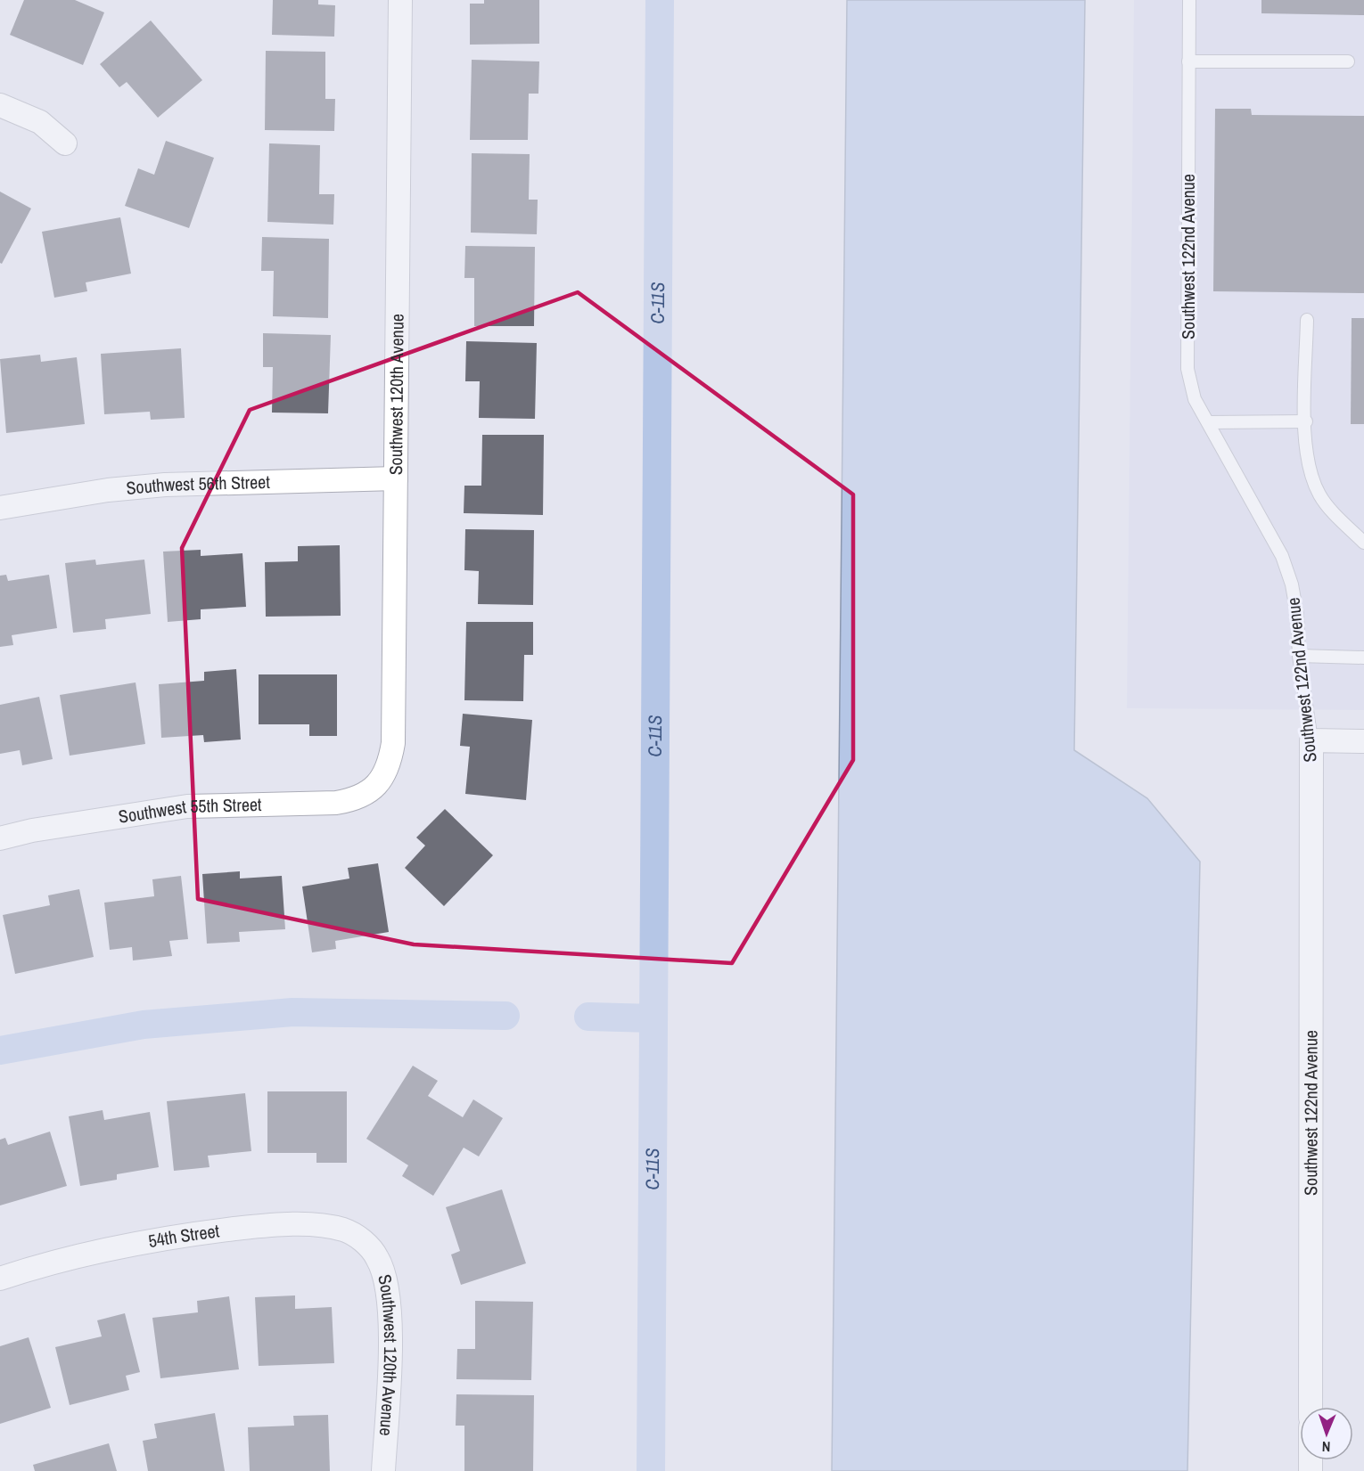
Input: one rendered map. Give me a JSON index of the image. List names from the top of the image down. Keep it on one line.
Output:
{"streets":{"street":["Southwest 122nd Avenue","Southwest 120th Avenue","Southwest 56th Street","Southwest 55th Street","54th Street"]},"crossings":[["Southwest 120th Avenue","Southwest 56th Street"],["Southwest 120th Avenue","Southwest 55th Street"],["Southwest 120th Avenue","54th Street"]],"water":["C-11S"],"north":"bottom"}
